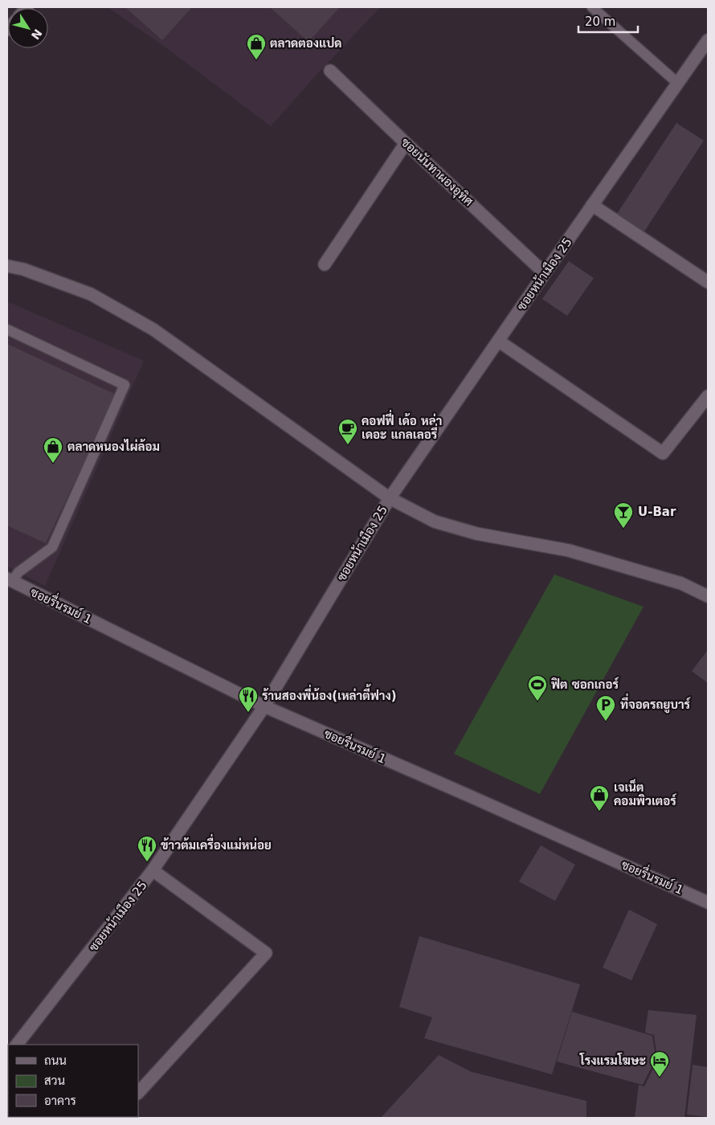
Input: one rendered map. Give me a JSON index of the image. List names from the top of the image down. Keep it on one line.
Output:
{"streets":{"street":["ซอยนันทาผองอุทิศ","ซอยหน้าเมือง 25","ซอยรื่นรมย์ 1"]},"crossings":[["ซอยนันทาผองอุทิศ","ซอยหน้าเมือง 25"],["ซอยหน้าเมือง 25","ซอยรื่นรมย์ 1"]],"places":{"shop":["ตลาดตองแปด","ตลาดหนองไผ่ล้อม","เจเน็ต คอมพิวเตอร์"],"cafe":["คอฟฟี่ เด้อ หล่า เดอะ แกลเลอรี่"],"bar":["U-Bar"],"sports":["ฟิต ซอกเกอร์"],"restaurant":["ร้านสองพี่น้อง(เหล่าตี้ฟาง)","ข้าวต้มเครื่องแม่หน่อย"],"parking":["ที่จอดรถยูบาร์"],"hotel":["โรงแรมโฆษะ"]},"legend":["ถนน","สวน","อาคาร"],"scale_bar":"20 m","north":"bottom right"}
